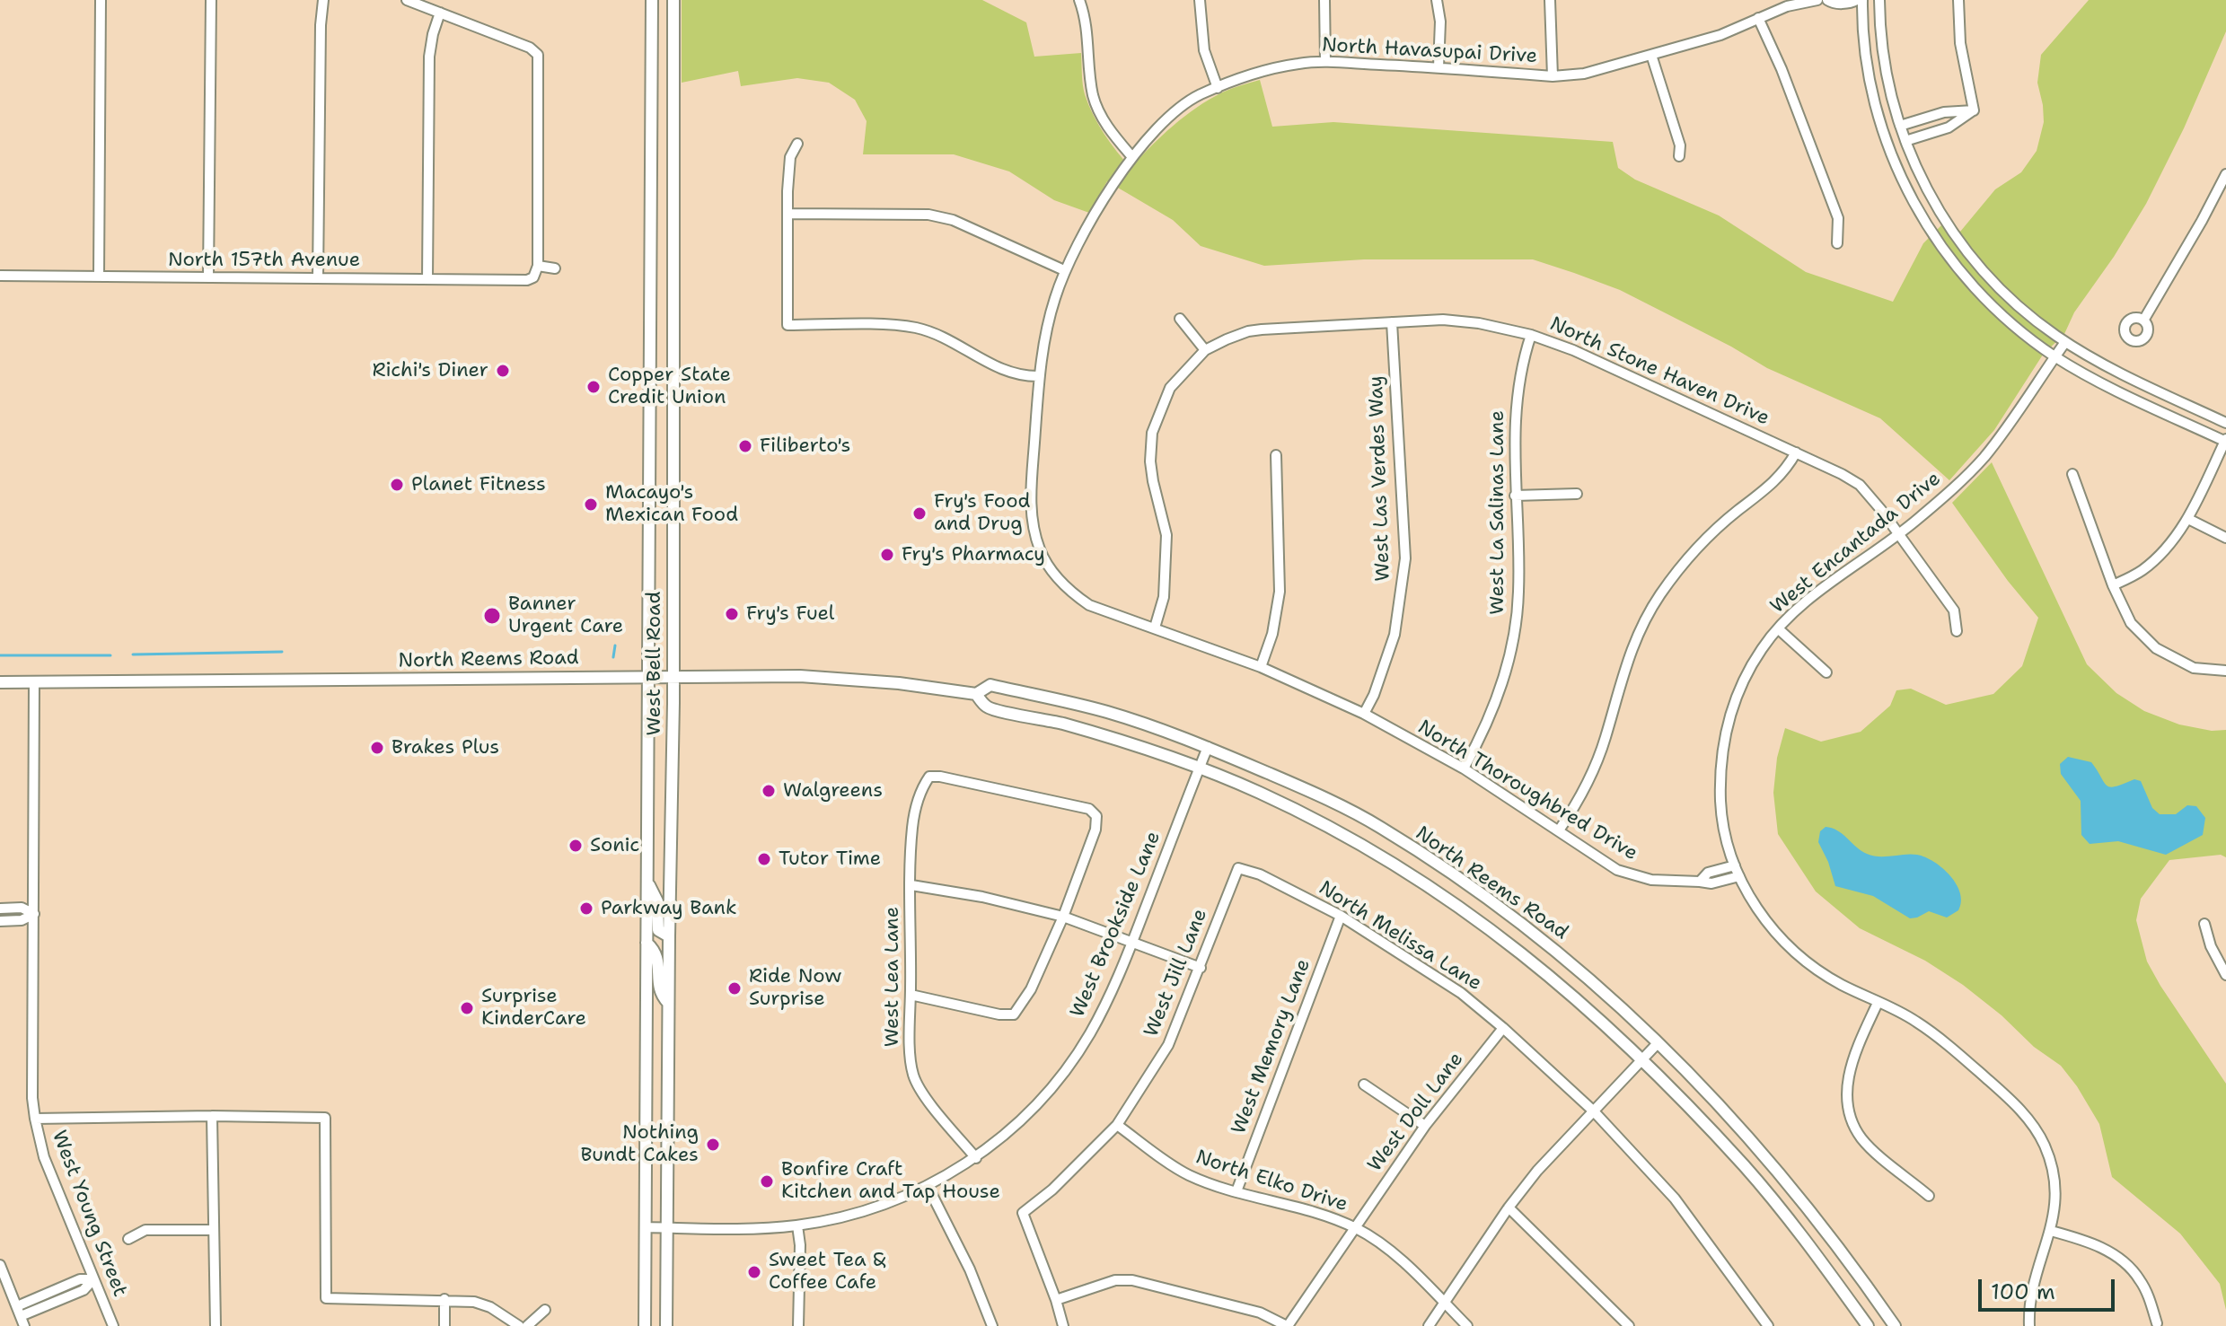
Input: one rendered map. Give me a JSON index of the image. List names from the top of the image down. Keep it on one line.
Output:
{"streets":{"main road":["North Reems Road","West Bell Road"],"street":["North Havasupai Drive","North 157th Avenue","North Stone Haven Drive","West Las Verdes Way","West La Salinas Lane","West Encantada Drive","North Thoroughbred Drive","West Brookside Lane","North Melissa Lane","West Jill Lane","West Lea Lane","West Memory Lane","West Doll Lane","North Elko Drive","West Young Street"]},"crossings":[["North Havasupai Drive","North Thoroughbred Drive"],["North Stone Haven Drive","West Las Verdes Way"],["North Stone Haven Drive","West La Salinas Lane"],["North Stone Haven Drive","West Encantada Drive"],["North Stone Haven Drive","North Thoroughbred Drive"],["West Las Verdes Way","North Thoroughbred Drive"],["West La Salinas Lane","North Thoroughbred Drive"],["West Encantada Drive","North Thoroughbred Drive"],["North Reems Road","West Bell Road"],["North Reems Road","West Brookside Lane"],["North Reems Road","West Young Street"],["West Bell Road","West Brookside Lane"],["West Brookside Lane","West Lea Lane"],["North Melissa Lane","West Jill Lane"],["North Melissa Lane","West Memory Lane"],["North Melissa Lane","West Doll Lane"],["West Jill Lane","North Elko Drive"],["West Memory Lane","North Elko Drive"],["West Doll Lane","North Elko Drive"]],"places":["Richi's Diner","Copper State Credit Union","Filiberto's","Planet Fitness","Macayo's Mexican Food","Fry's Food and Drug","Fry's Pharmacy","Fry's Fuel","Banner Urgent Care","Brakes Plus","Walgreens","Sonic","Tutor Time","Parkway Bank","Ride Now Surprise","Surprise KinderCare","Nothing Bundt Cakes","Bonfire Craft Kitchen and Tap House","Sweet Tea & Coffee Cafe"],"scale_bar":"100 m"}
